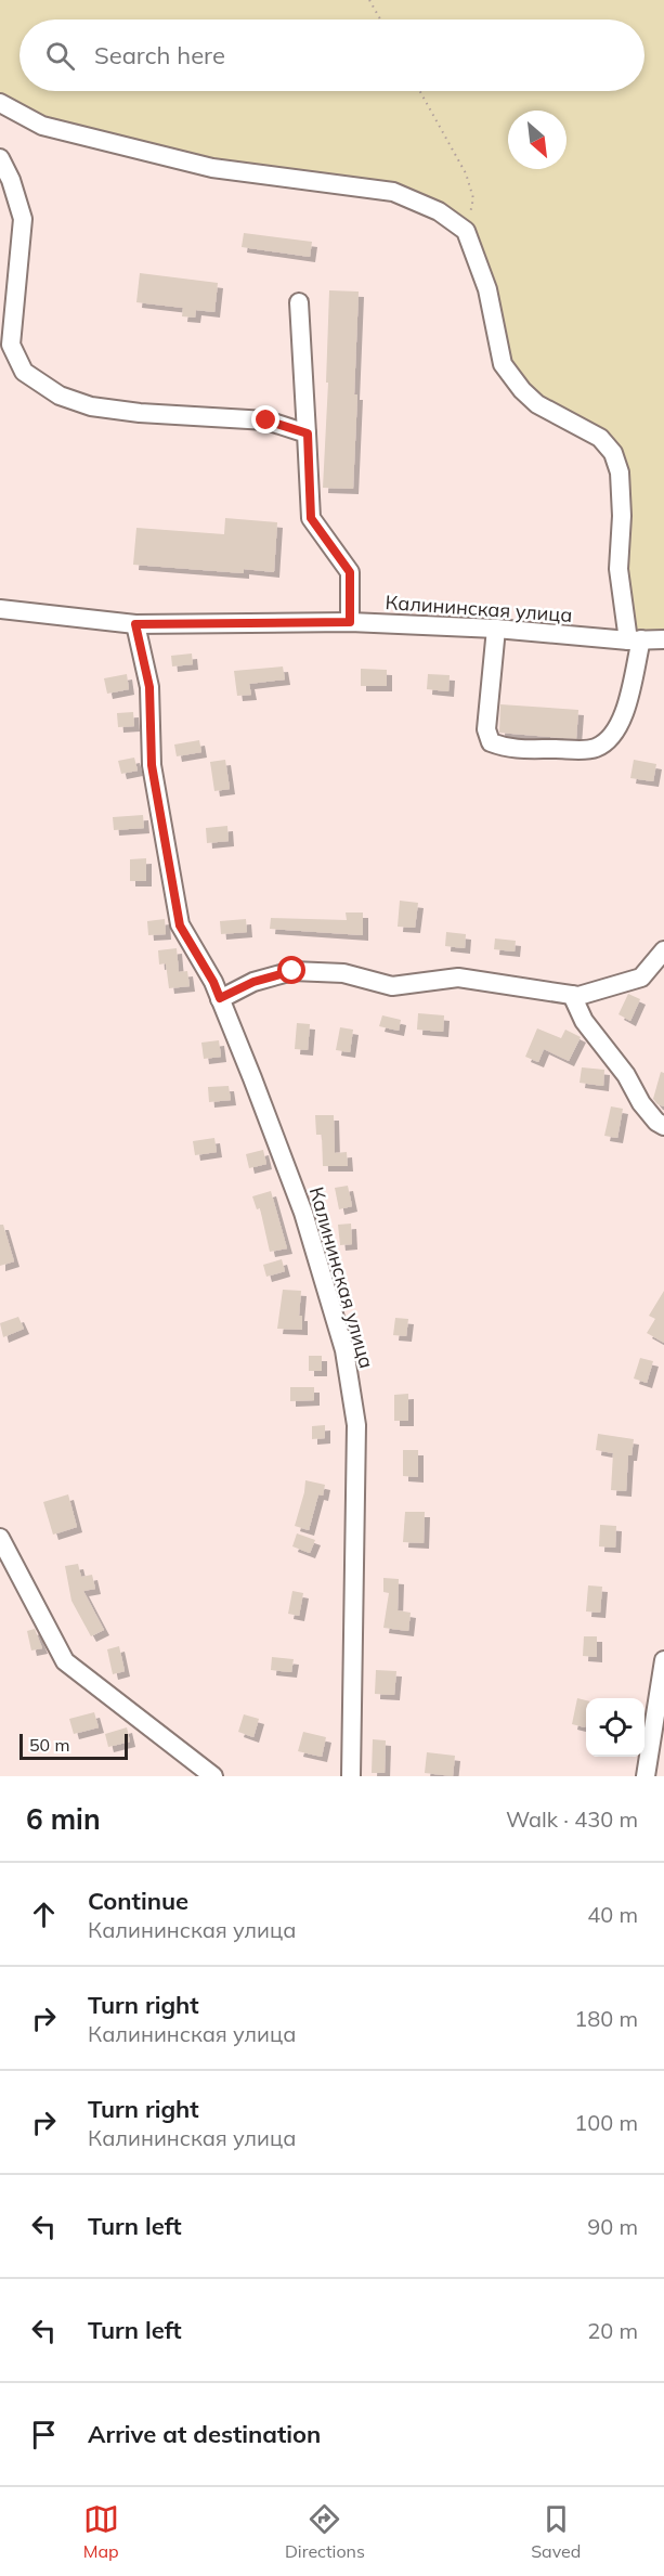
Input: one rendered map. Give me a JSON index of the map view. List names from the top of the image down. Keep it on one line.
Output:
{"streets":{"street":["Калининская улица"]},"scale_bar":"50 m","north":"bottom right","page":{"search":"Search here","scale":"50 m","heading":["6 min","Walk · 430 m"],"list":[["Continue","Калининская улица","40 m"],["Turn right","Калининская улица","180 m"],["Turn right","Калининская улица","100 m"],["Turn left","90 m"],["Turn left","20 m"],"Arrive at destination"],"nav":["Map","Directions","Saved"]}}
